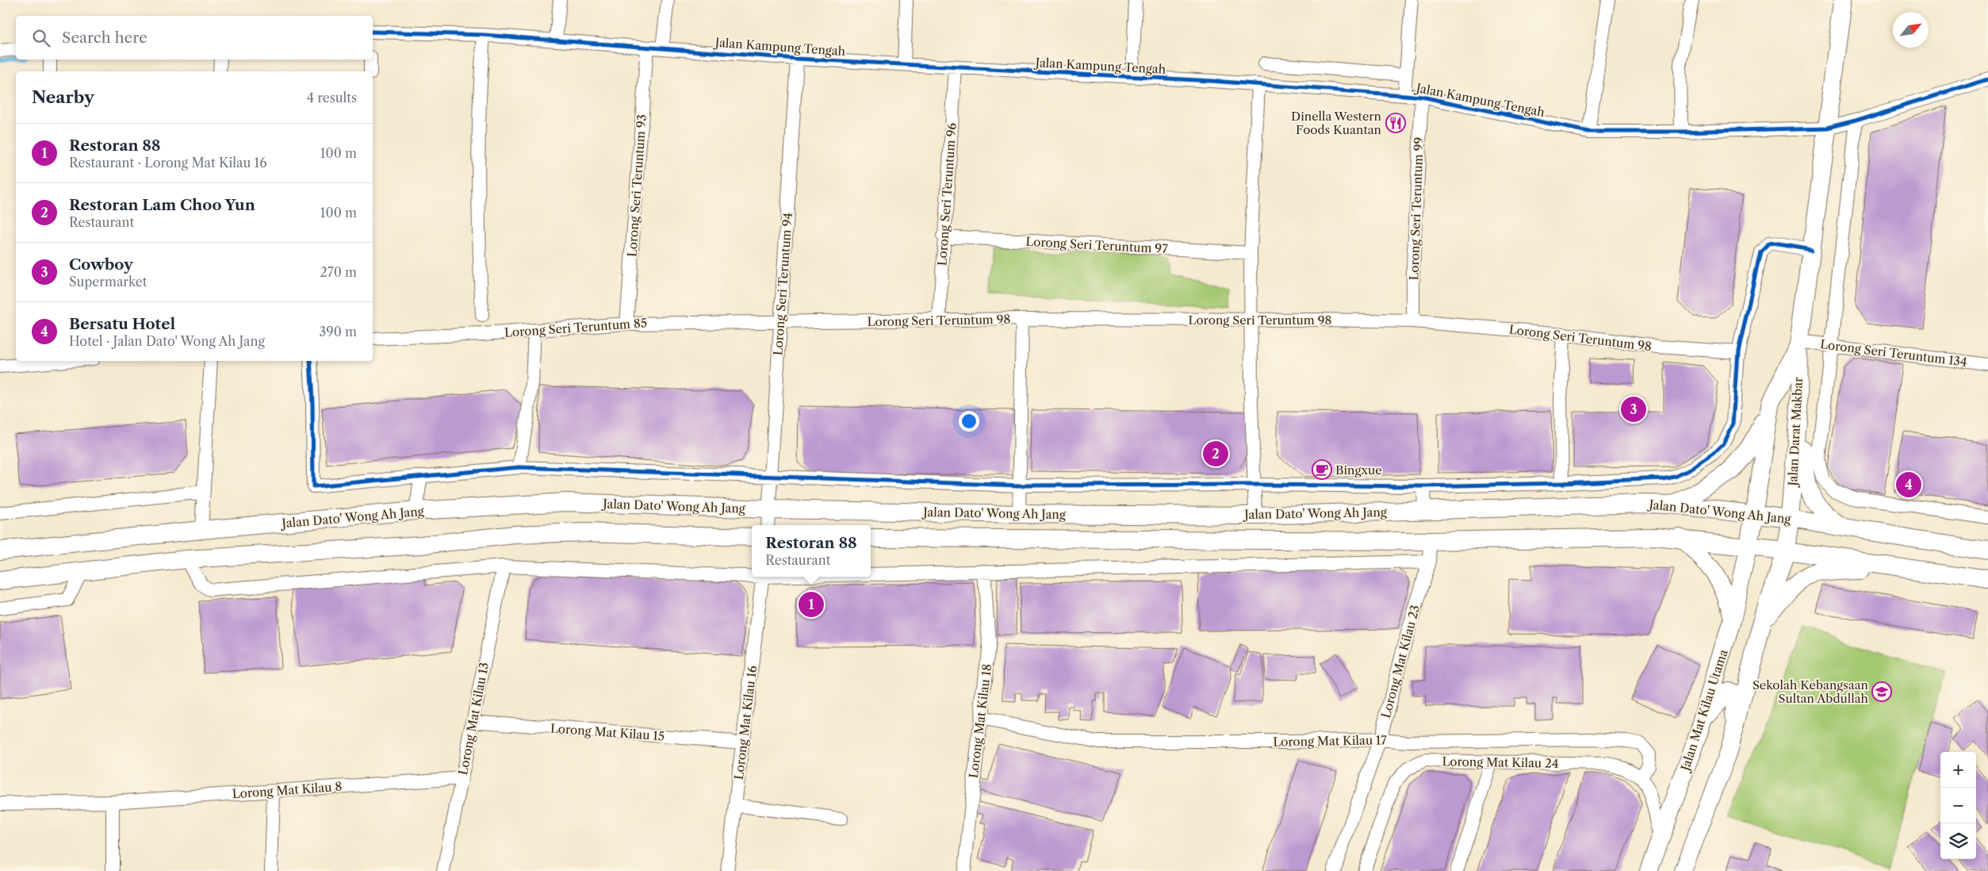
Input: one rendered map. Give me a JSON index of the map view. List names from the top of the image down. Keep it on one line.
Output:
{"streets":{"main road":["Jalan Darat Makbar","Jalan Dato' Wong Ah Jang","Jalan Mat Kilau Utama"],"street":["Jalan Kampung Tengah","Lorong Seri Teruntum 93","Lorong Seri Teruntum 96","Lorong Seri Teruntum 99","Lorong Seri Teruntum 97","Lorong Seri Teruntum 94","Lorong Seri Teruntum 98","Lorong Seri Teruntum 85","Lorong Seri Teruntum 134","Lorong Mat Kilau 23","Lorong Mat Kilau 13","Lorong Mat Kilau 18","Lorong Mat Kilau 16","Lorong Mat Kilau 15","Lorong Mat Kilau 17","Lorong Mat Kilau 24","Lorong Mat Kilau 8"]},"crossings":[["Jalan Kampung Tengah","Lorong Seri Teruntum 93"],["Jalan Kampung Tengah","Lorong Seri Teruntum 96"],["Jalan Kampung Tengah","Lorong Seri Teruntum 99"],["Jalan Kampung Tengah","Lorong Seri Teruntum 94"],["Jalan Kampung Tengah","Jalan Darat Makbar"],["Lorong Seri Teruntum 93","Lorong Seri Teruntum 85"],["Lorong Seri Teruntum 96","Lorong Seri Teruntum 97"],["Lorong Seri Teruntum 96","Lorong Seri Teruntum 98"],["Lorong Seri Teruntum 99","Lorong Seri Teruntum 98"],["Lorong Seri Teruntum 94","Lorong Seri Teruntum 98"],["Lorong Seri Teruntum 94","Lorong Seri Teruntum 85"],["Lorong Seri Teruntum 94","Jalan Dato' Wong Ah Jang"],["Lorong Seri Teruntum 98","Lorong Seri Teruntum 85"],["Lorong Seri Teruntum 134","Jalan Darat Makbar"],["Jalan Darat Makbar","Jalan Dato' Wong Ah Jang"],["Jalan Darat Makbar","Jalan Mat Kilau Utama"],["Jalan Dato' Wong Ah Jang","Lorong Mat Kilau 23"],["Jalan Dato' Wong Ah Jang","Jalan Mat Kilau Utama"],["Lorong Mat Kilau 23","Lorong Mat Kilau 17"],["Lorong Mat Kilau 13","Lorong Mat Kilau 15"],["Lorong Mat Kilau 13","Lorong Mat Kilau 8"],["Lorong Mat Kilau 18","Lorong Mat Kilau 17"],["Lorong Mat Kilau 16","Lorong Mat Kilau 15"],["Lorong Mat Kilau 17","Lorong Mat Kilau 24"]],"places":{"restaurant":["Dinella Western Foods Kuantan"],"cafe":["Bingxue"],"school or university":["Sekolah Kebangsaan Sultan Abdullah"]},"north":"top right","page":{"search":"Search here","heading":["Nearby","4 results"],"list":[{"mark":"1","name":"Restoran 88","note":"Restaurant · Lorong Mat Kilau 16","value":"100 m"},{"mark":"2","name":"Restoran Lam Choo Yun","note":"Restaurant","value":"100 m"},{"mark":"3","name":"Cowboy","note":"Supermarket","value":"270 m"},{"mark":"4","name":"Bersatu Hotel","note":"Hotel · Jalan Dato' Wong Ah Jang","value":"390 m"}],"pins":["3","2","4","1"],"popup":["Restoran 88","Restaurant"],"map_buttons":["+","−"]}}
